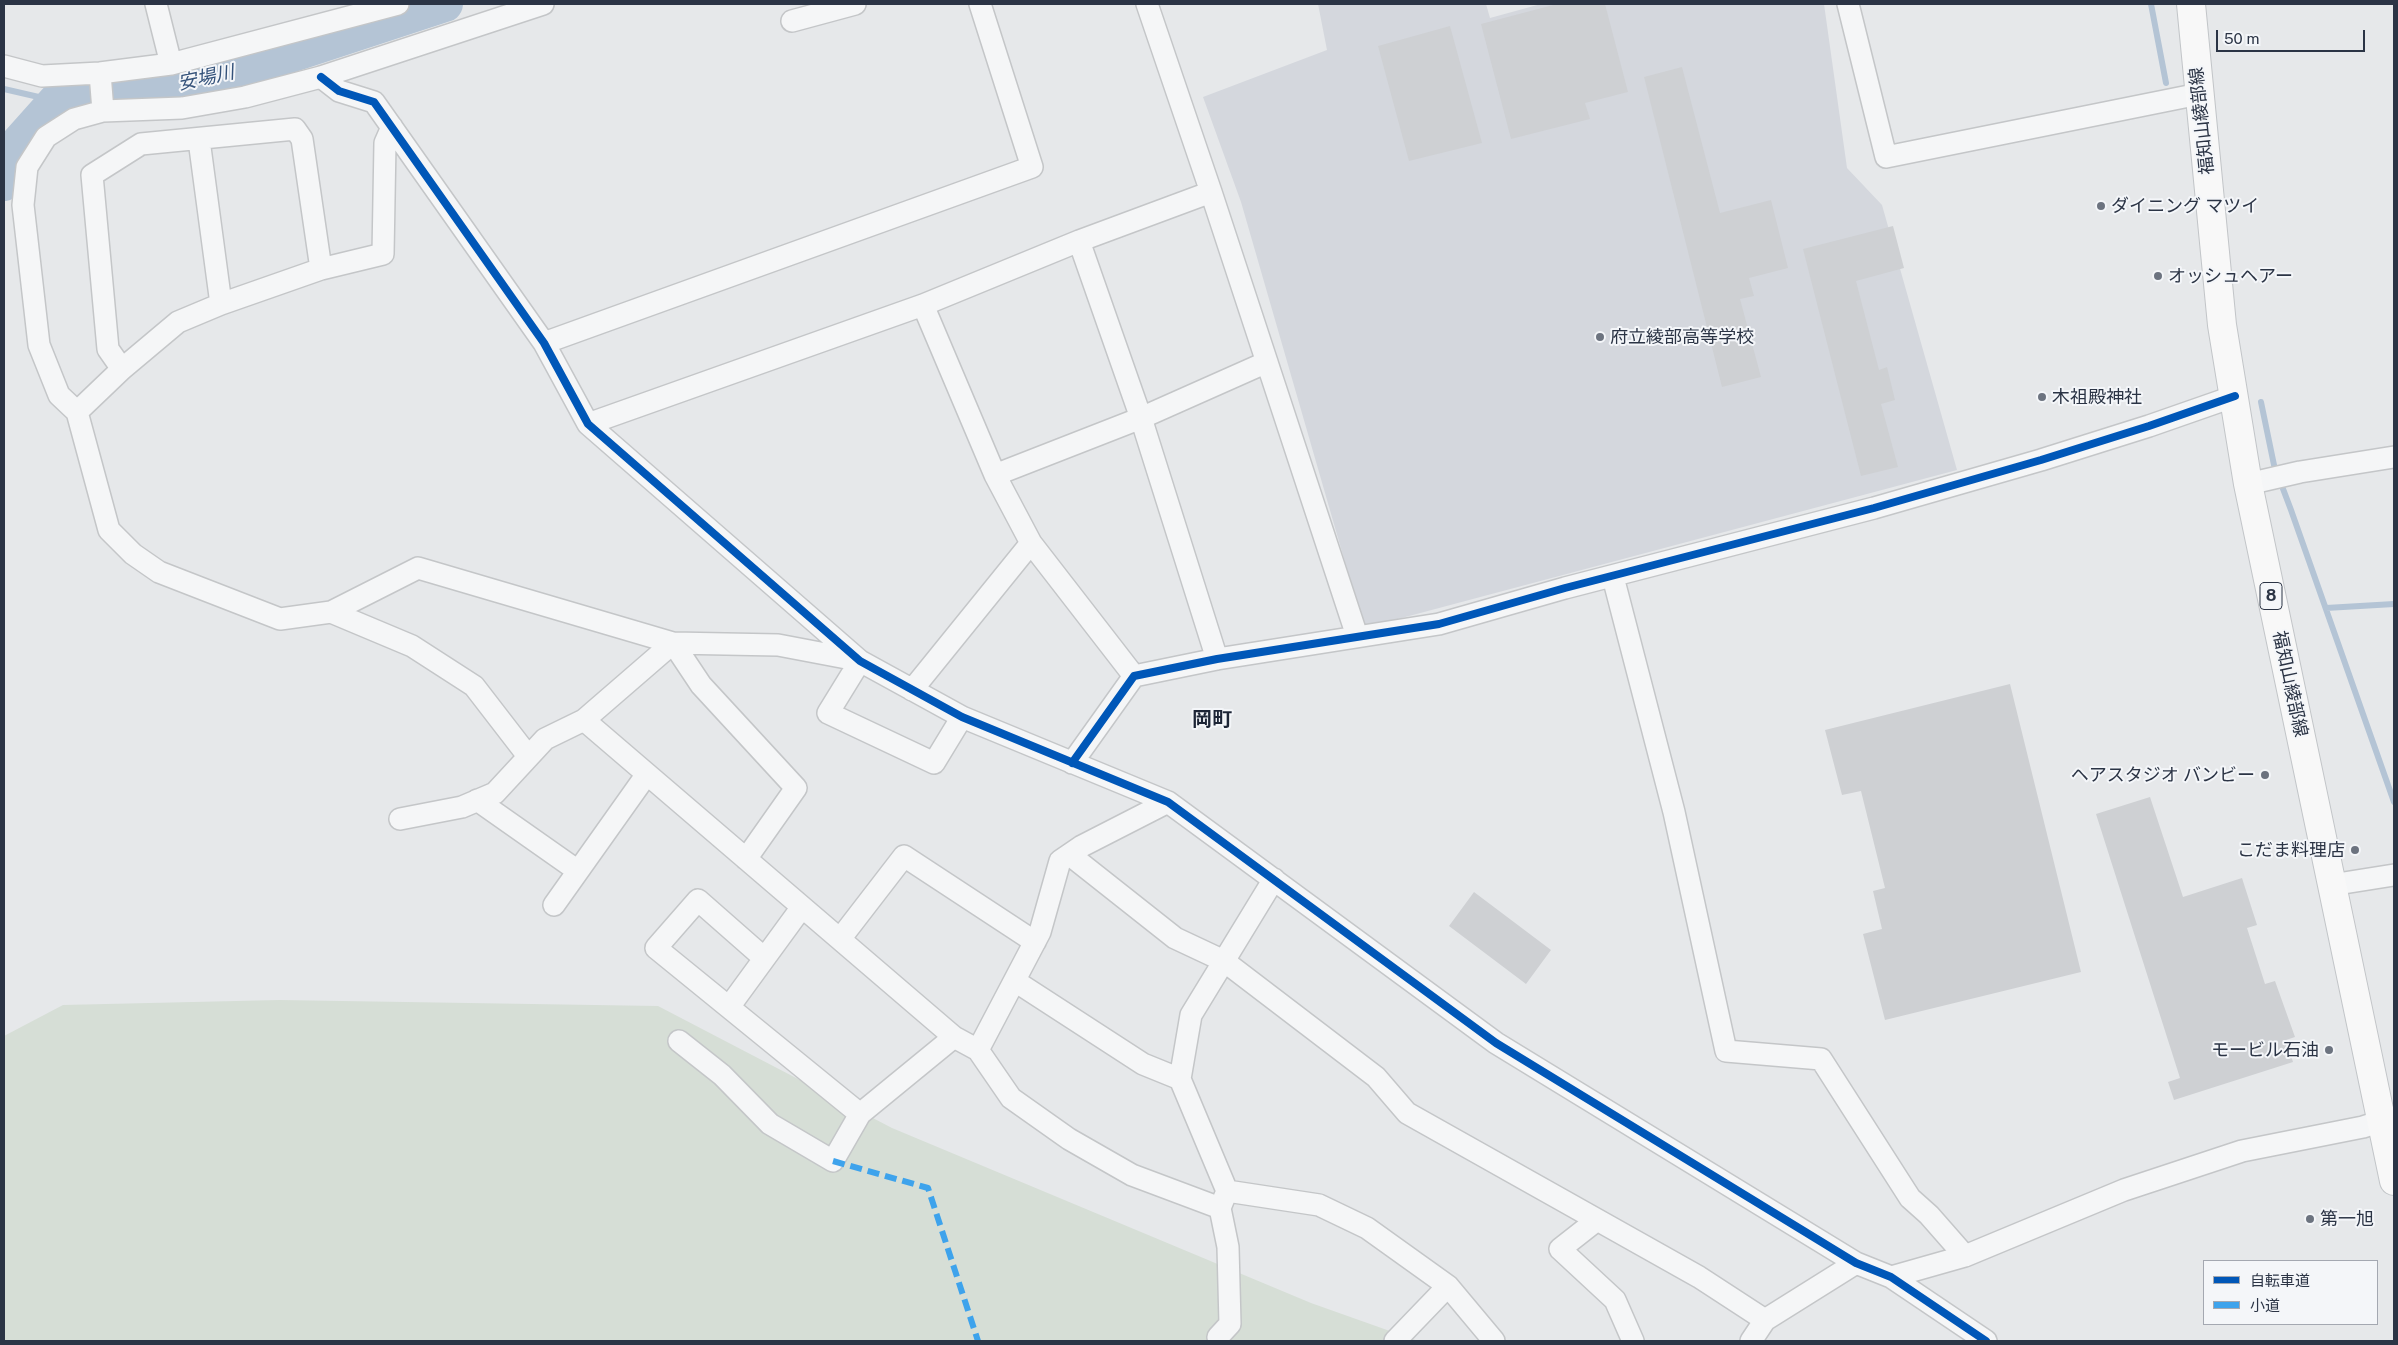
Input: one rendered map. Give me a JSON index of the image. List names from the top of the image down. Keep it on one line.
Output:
{"streets":{"main road":["福知山綾部線","8"]},"districts":["岡町"],"water":["安場川"],"places":["ダイニング マツイ","オッシュヘアー","府立綾部高等学校","木祖殿神社","ヘアスタジオ バンビー","こだま料理店","モービル石油","第一旭"],"legend":["自転車道","小道"],"scale_bar":"50 m"}
